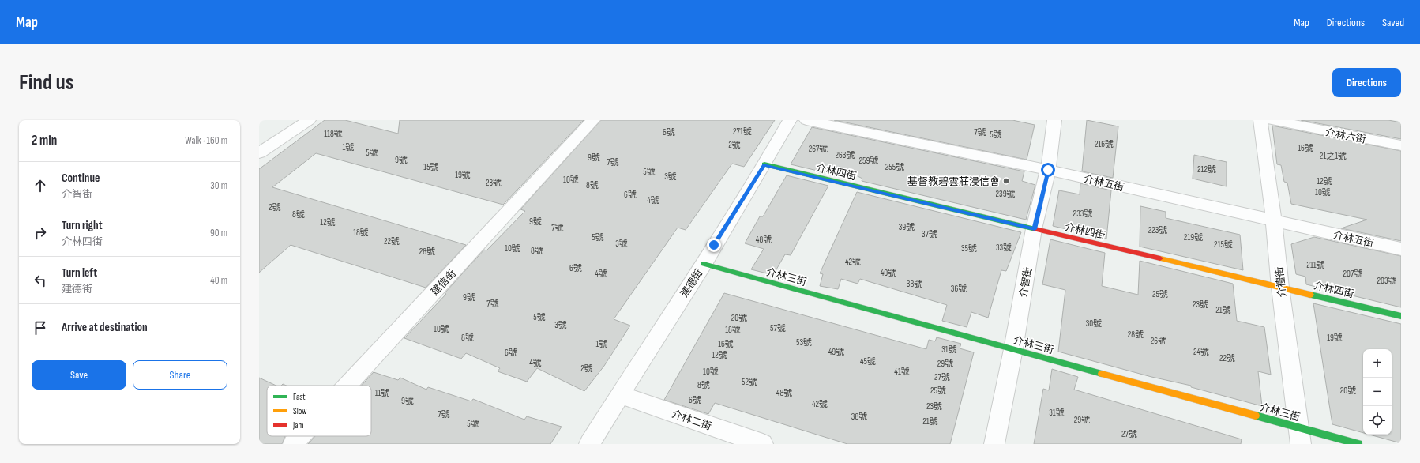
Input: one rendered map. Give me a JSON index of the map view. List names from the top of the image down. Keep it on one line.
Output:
{"streets":{"street":["介林六街","介林四街","介林五街","介林三街","建信街","介智街","介禮街","建德街","介林二街"]},"crossings":[["介林四街","介智街"],["介林四街","介禮街"],["介林四街","建德街"],["介林五街","介智街"],["介林五街","介禮街"],["介林三街","介智街"],["介林三街","介禮街"],["介林三街","建德街"],["建德街","介林二街"]],"places":["基督教碧雲莊浸信會"],"house_numbers":["271號","6號","7號","118號","5號","216號","2號","1號","16號","267號","5號","263號","21之1號","9號","9號","259號","7號","15號","255號","212號","5號","19號","3號","10號","12號","23號","8號","10號","239號","6號","4號","2號","233號","8號","9號","12號","39號","7號","223號","18號","37號","5號","219號","48號","22號","3號","215號","33號","10號","35號","8號","28號","42號","211號","6號","40號","4號","207號","203號","38號","36號","25號","9號","7號","23號","21號","5號","20號","30號","3號","57號","10號","18號","28號","8號","19號","26號","53號","1號","16號","31號","49號","24號","6號","12號","22號","45號","4號","29號","2號","10號","41號","27號","52號","8號","25號","20號","11號","48號","6號","9號","42號","23號","31號","7號","38號","29號","21號","5號","27號"],"legend":["Fast","Slow","Jam"],"page":{"header":"Map","nav":["Map","Directions","Saved"],"buttons":["Directions",["Save","Share"]],"title":"Find us","heading":["2 min","Walk · 160 m"],"list":[["Continue","介智街","30 m"],["Turn right","介林四街","90 m"],["Turn left","建德街","40 m"],"Arrive at destination"],"map_buttons":["+","−"]}}
